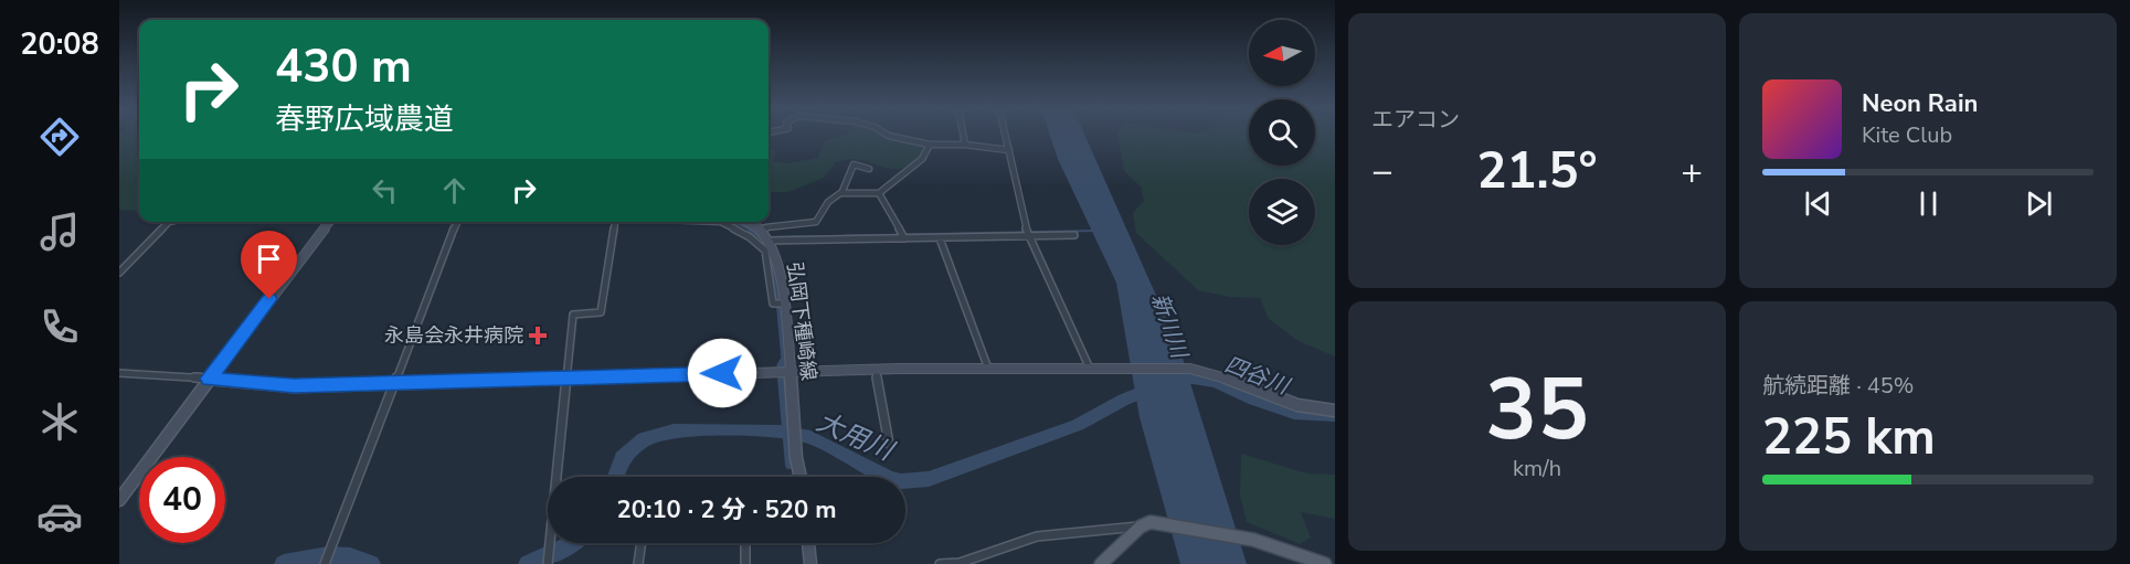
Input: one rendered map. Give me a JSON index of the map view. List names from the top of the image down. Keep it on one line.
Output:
{"streets":{"street":["弘岡下種崎線"]},"water":["新川川","四谷川","大用川"],"places":{"health":["永島会永井病院"]},"north":"left","page":{"tabs":"20:08","tile":["エアコン",["35","km/h"],["航続距離 · 45%","225 km"]],"turn":["430 m","春野広域農道"],"song":["Neon Rain","Kite Club"],"heat":["−","21.5°","+"],"limit":"40","trip":"20:10 · 2 分 · 520 m"}}
